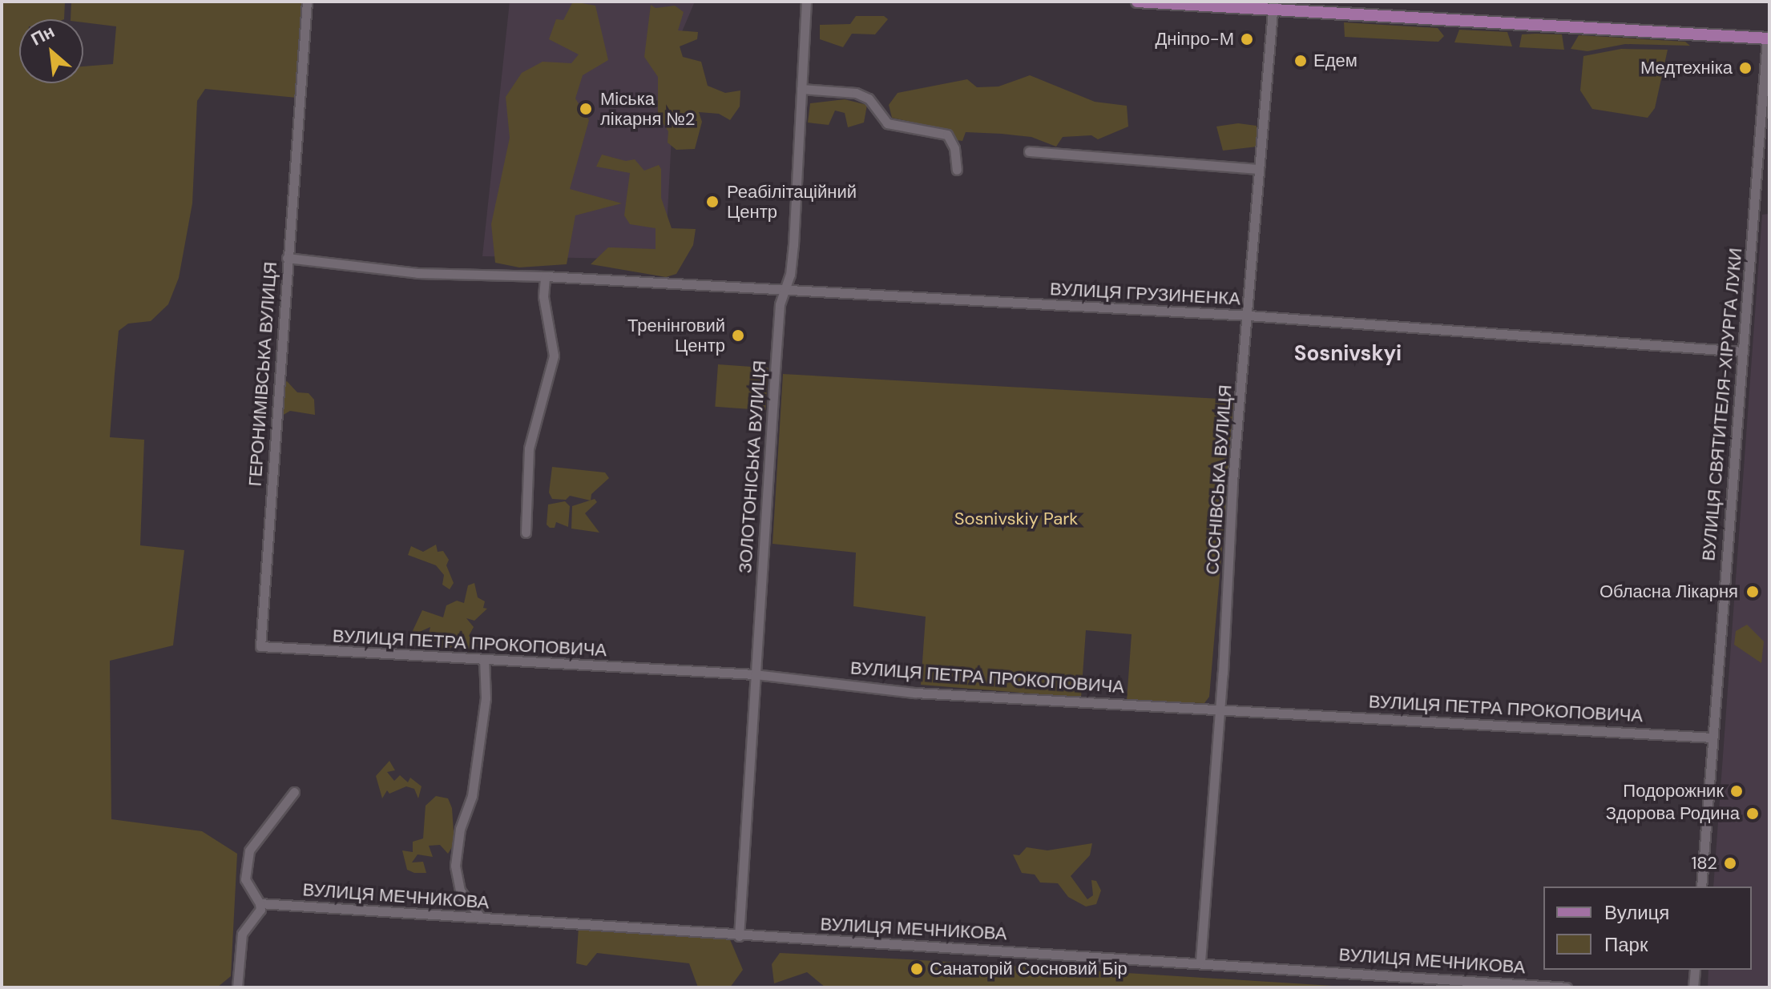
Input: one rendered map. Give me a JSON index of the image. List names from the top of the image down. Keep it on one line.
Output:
{"streets":{"street":["ВУЛИЦЯ ГРУЗИНЕНКА","ГЕРОНИМІВСЬКА ВУЛИЦЯ","ВУЛИЦЯ СВЯТИТЕЛЯ-ХІРУРГА ЛУКИ","ЗОЛОТОНІСЬКА ВУЛИЦЯ","СОСНІВСЬКА ВУЛИЦЯ","ВУЛИЦЯ ПЕТРА ПРОКОПОВИЧА","ВУЛИЦЯ МЕЧНИКОВА"]},"crossings":[["ВУЛИЦЯ ГРУЗИНЕНКА","ГЕРОНИМІВСЬКА ВУЛИЦЯ"],["ВУЛИЦЯ ГРУЗИНЕНКА","ВУЛИЦЯ СВЯТИТЕЛЯ-ХІРУРГА ЛУКИ"],["ВУЛИЦЯ ГРУЗИНЕНКА","ЗОЛОТОНІСЬКА ВУЛИЦЯ"],["ВУЛИЦЯ ГРУЗИНЕНКА","СОСНІВСЬКА ВУЛИЦЯ"],["ГЕРОНИМІВСЬКА ВУЛИЦЯ","ВУЛИЦЯ ПЕТРА ПРОКОПОВИЧА"],["ВУЛИЦЯ СВЯТИТЕЛЯ-ХІРУРГА ЛУКИ","ВУЛИЦЯ ПЕТРА ПРОКОПОВИЧА"],["ЗОЛОТОНІСЬКА ВУЛИЦЯ","ВУЛИЦЯ ПЕТРА ПРОКОПОВИЧА"],["ЗОЛОТОНІСЬКА ВУЛИЦЯ","ВУЛИЦЯ МЕЧНИКОВА"],["СОСНІВСЬКА ВУЛИЦЯ","ВУЛИЦЯ ПЕТРА ПРОКОПОВИЧА"],["СОСНІВСЬКА ВУЛИЦЯ","ВУЛИЦЯ МЕЧНИКОВА"]],"districts":["Sosnivskyi"],"parks":["Sosnivskiy Park"],"places":["Дніпро-М","Едем","Медтехніка","Міська лікарня №2","Реабілітаційний Центр","Тренінговий Центр","Обласна Лікарня","Подорожник","Здорова Родина","182","Санаторій Сосновий Бір"],"legend":["Вулиця","Парк"],"north":"top left"}
